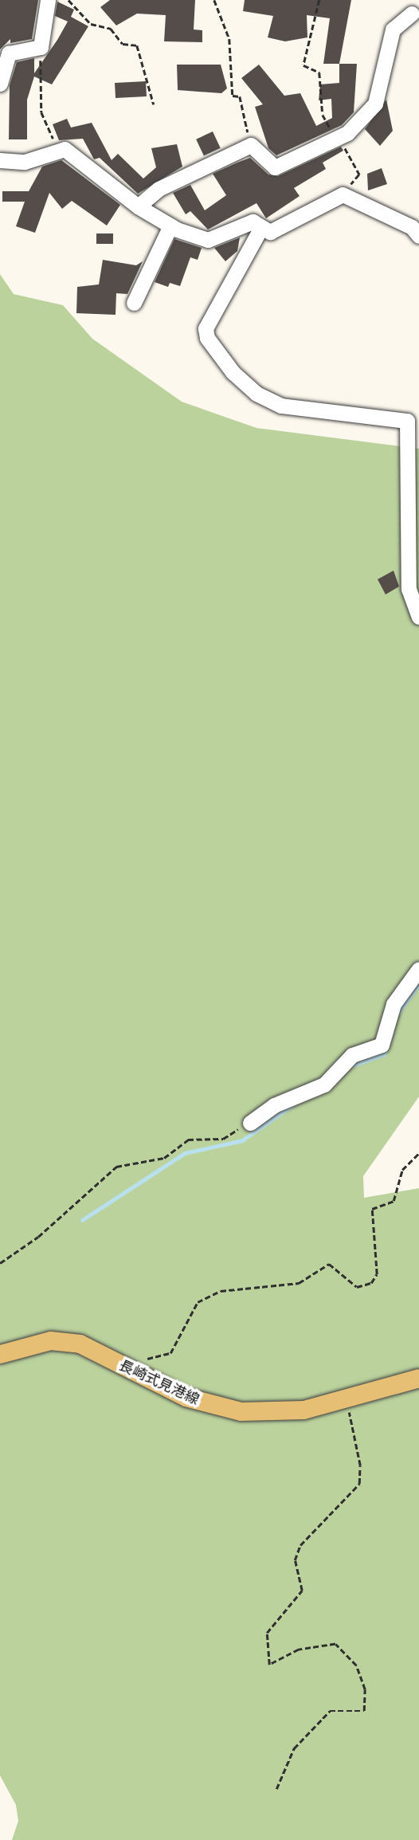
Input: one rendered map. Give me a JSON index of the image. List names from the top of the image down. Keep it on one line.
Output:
{"streets":{"main road":["長崎式見港線"]}}
